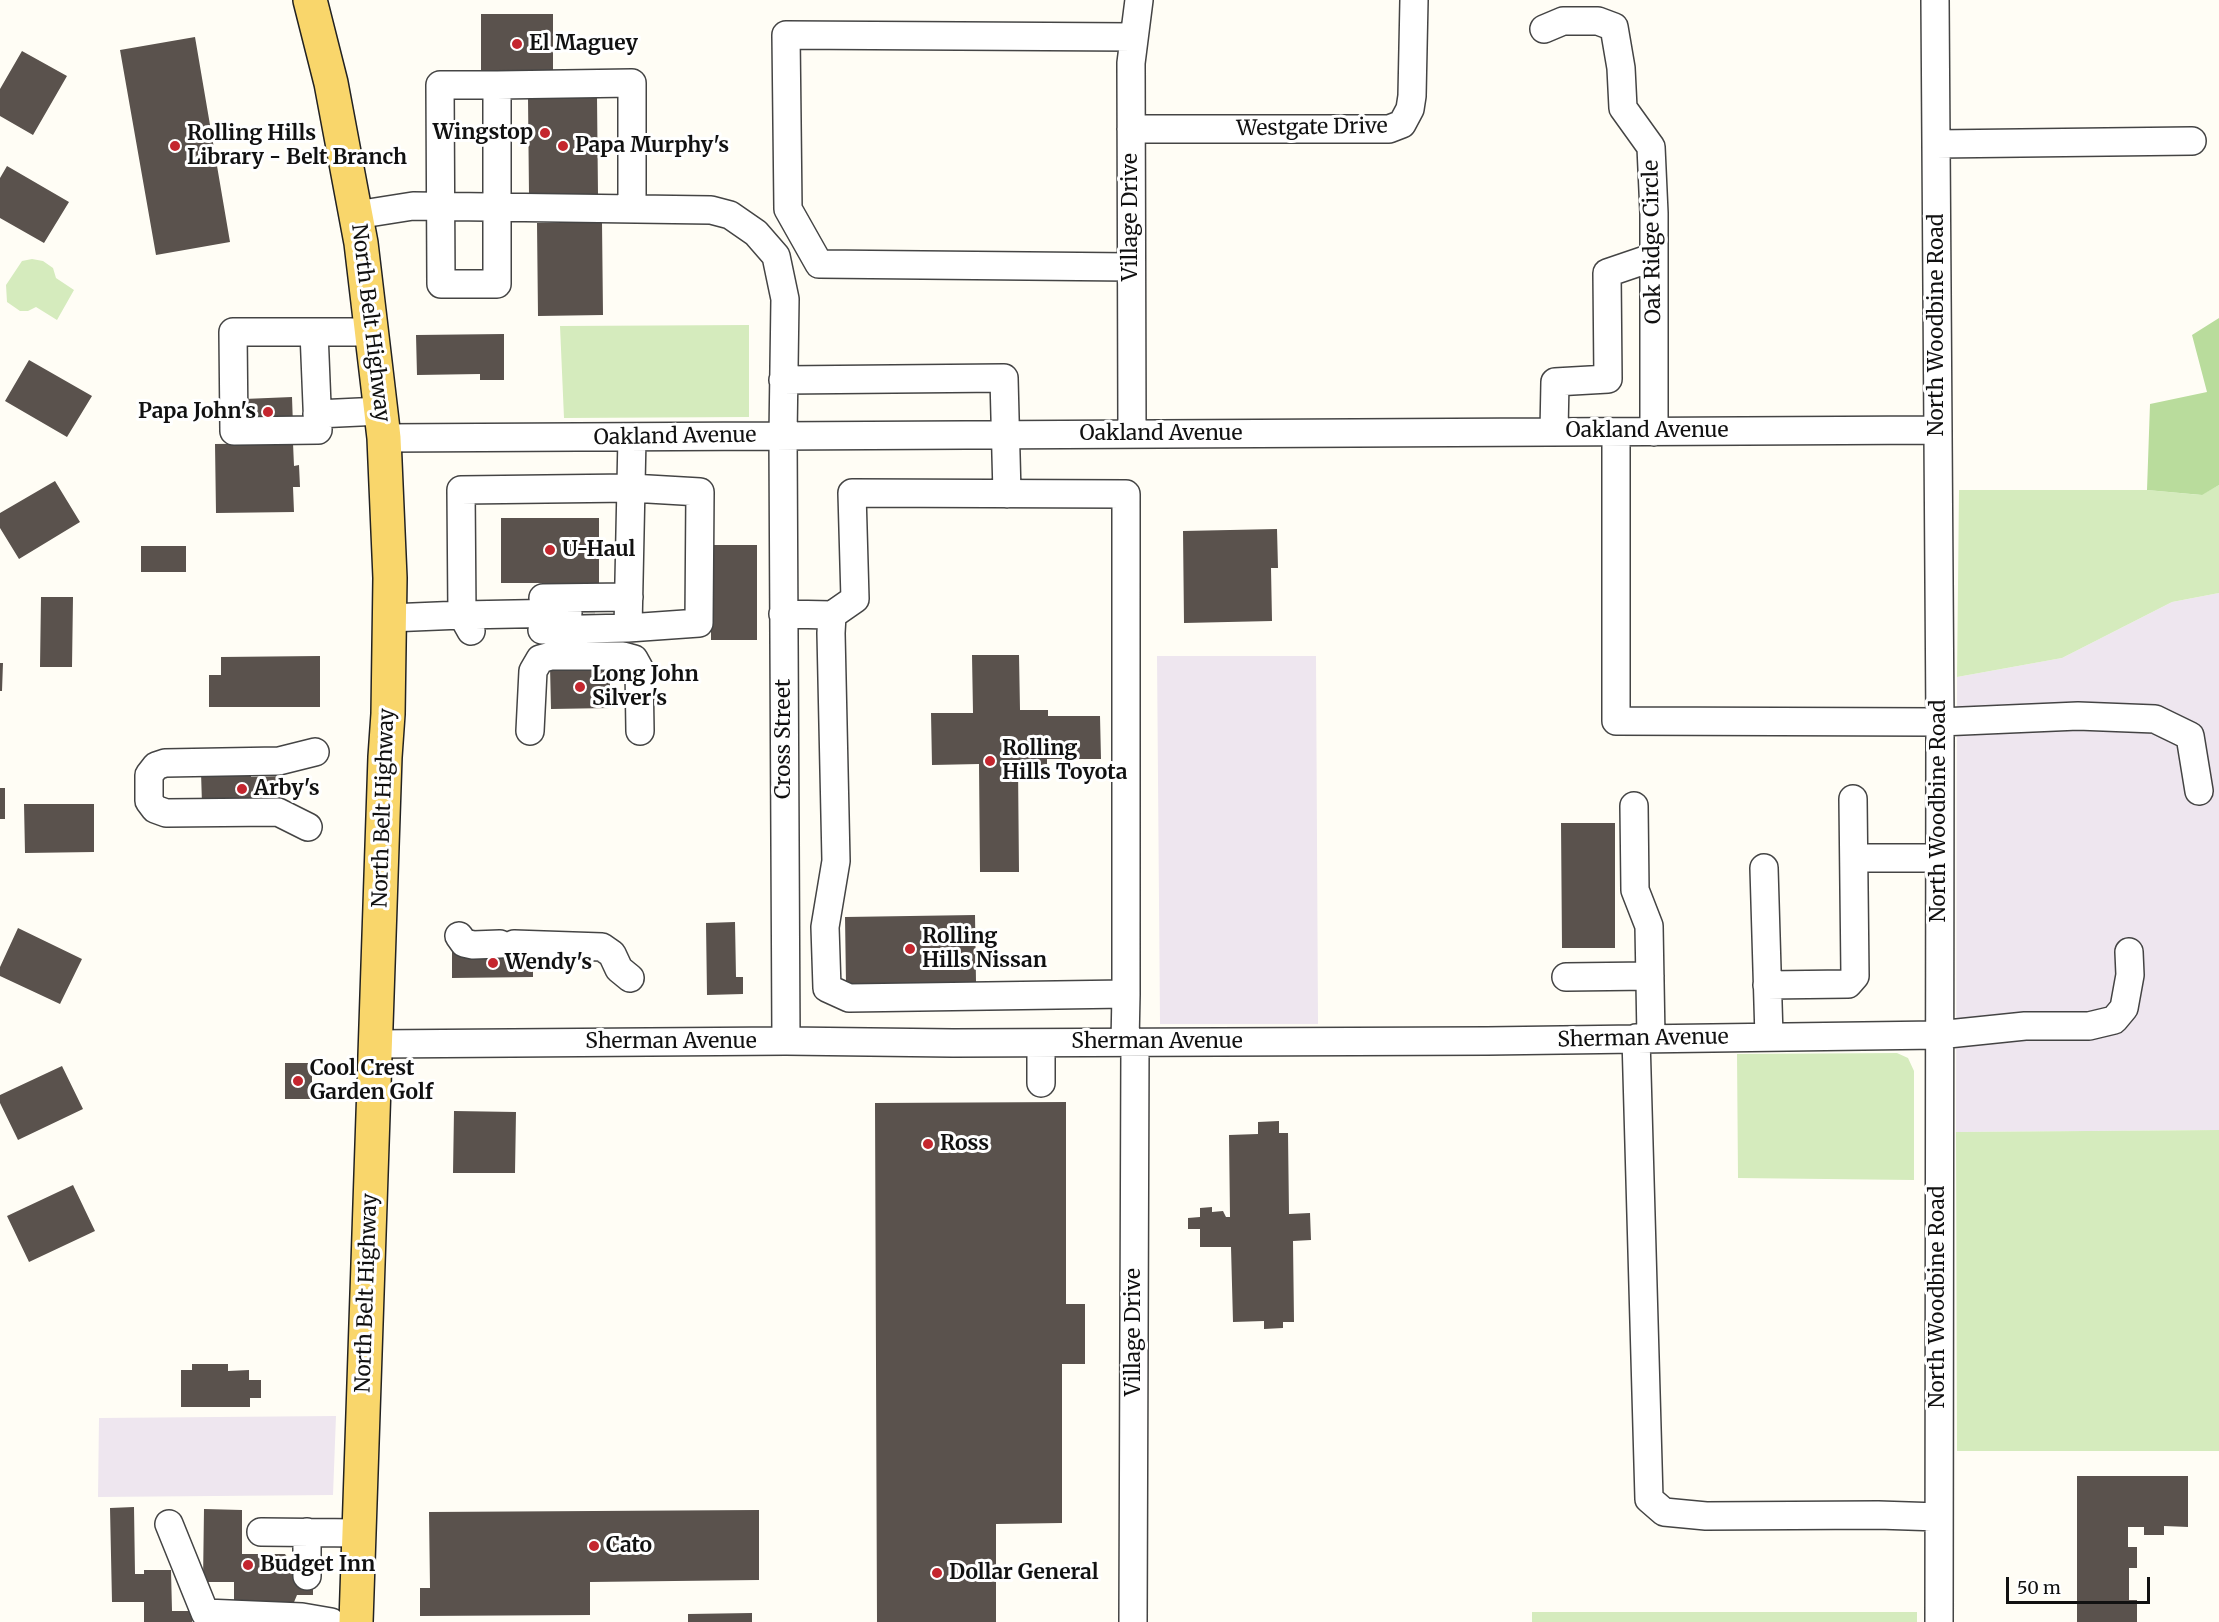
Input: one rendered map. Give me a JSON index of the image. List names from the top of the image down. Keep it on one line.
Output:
{"streets":{"main road":["North Belt Highway"],"street":["Westgate Drive","Village Drive","Oak Ridge Circle","North Woodbine Road","Oakland Avenue","Cross Street","Sherman Avenue"]},"crossings":[["Westgate Drive","Village Drive"],["Village Drive","Oakland Avenue"],["Village Drive","Sherman Avenue"],["Oak Ridge Circle","Oakland Avenue"],["North Belt Highway","Oakland Avenue"],["North Belt Highway","Cross Street"],["North Belt Highway","Sherman Avenue"],["North Woodbine Road","Oakland Avenue"],["North Woodbine Road","Sherman Avenue"],["Oakland Avenue","Cross Street"],["Cross Street","Sherman Avenue"]],"places":["El Maguey","Wingstop","Rolling Hills Library - Belt Branch","Papa Murphy's","Papa John's","U-Haul","Long John Silver's","Rolling Hills Toyota","Arby's","Rolling Hills Nissan","Wendy's","Cool Crest Garden Golf","Ross","Cato","Budget Inn","Dollar General"],"scale_bar":"50 m"}
